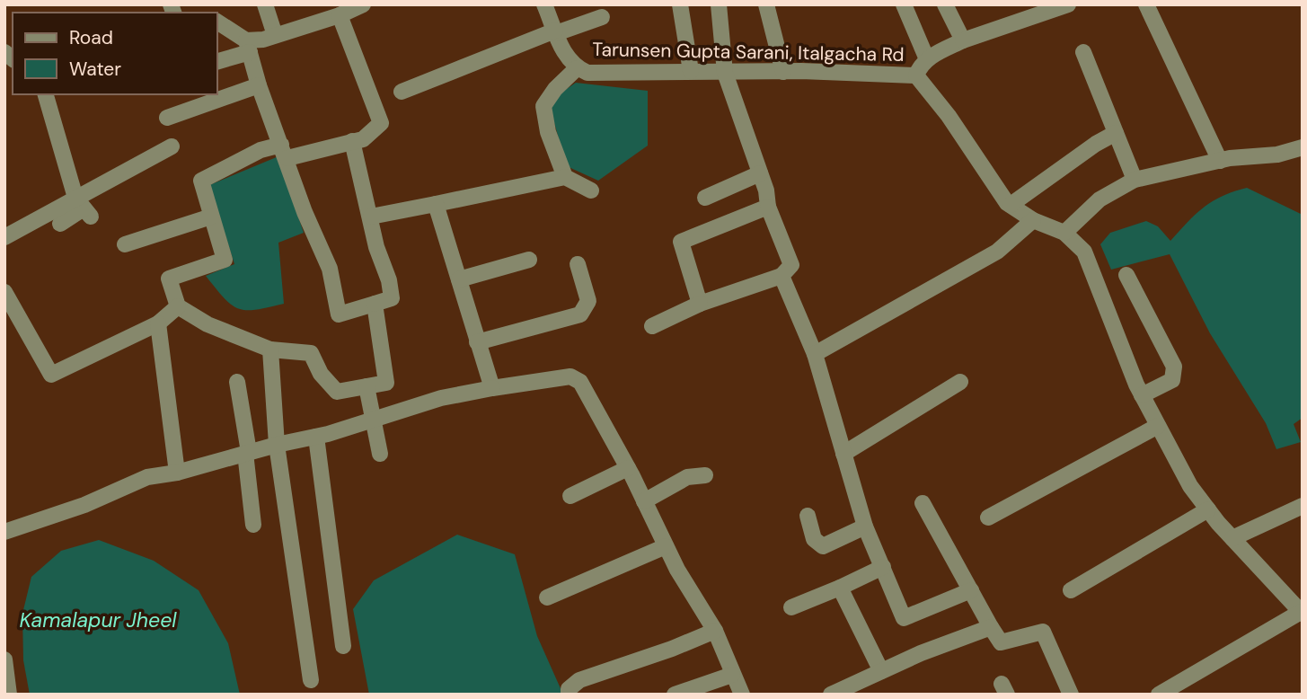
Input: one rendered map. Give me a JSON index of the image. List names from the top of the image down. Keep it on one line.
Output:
{"streets":{"street":["Tarunsen Gupta Sarani, Italgacha Rd"]},"water":["Kamalapur Jheel"],"legend":["Road","Water"]}
